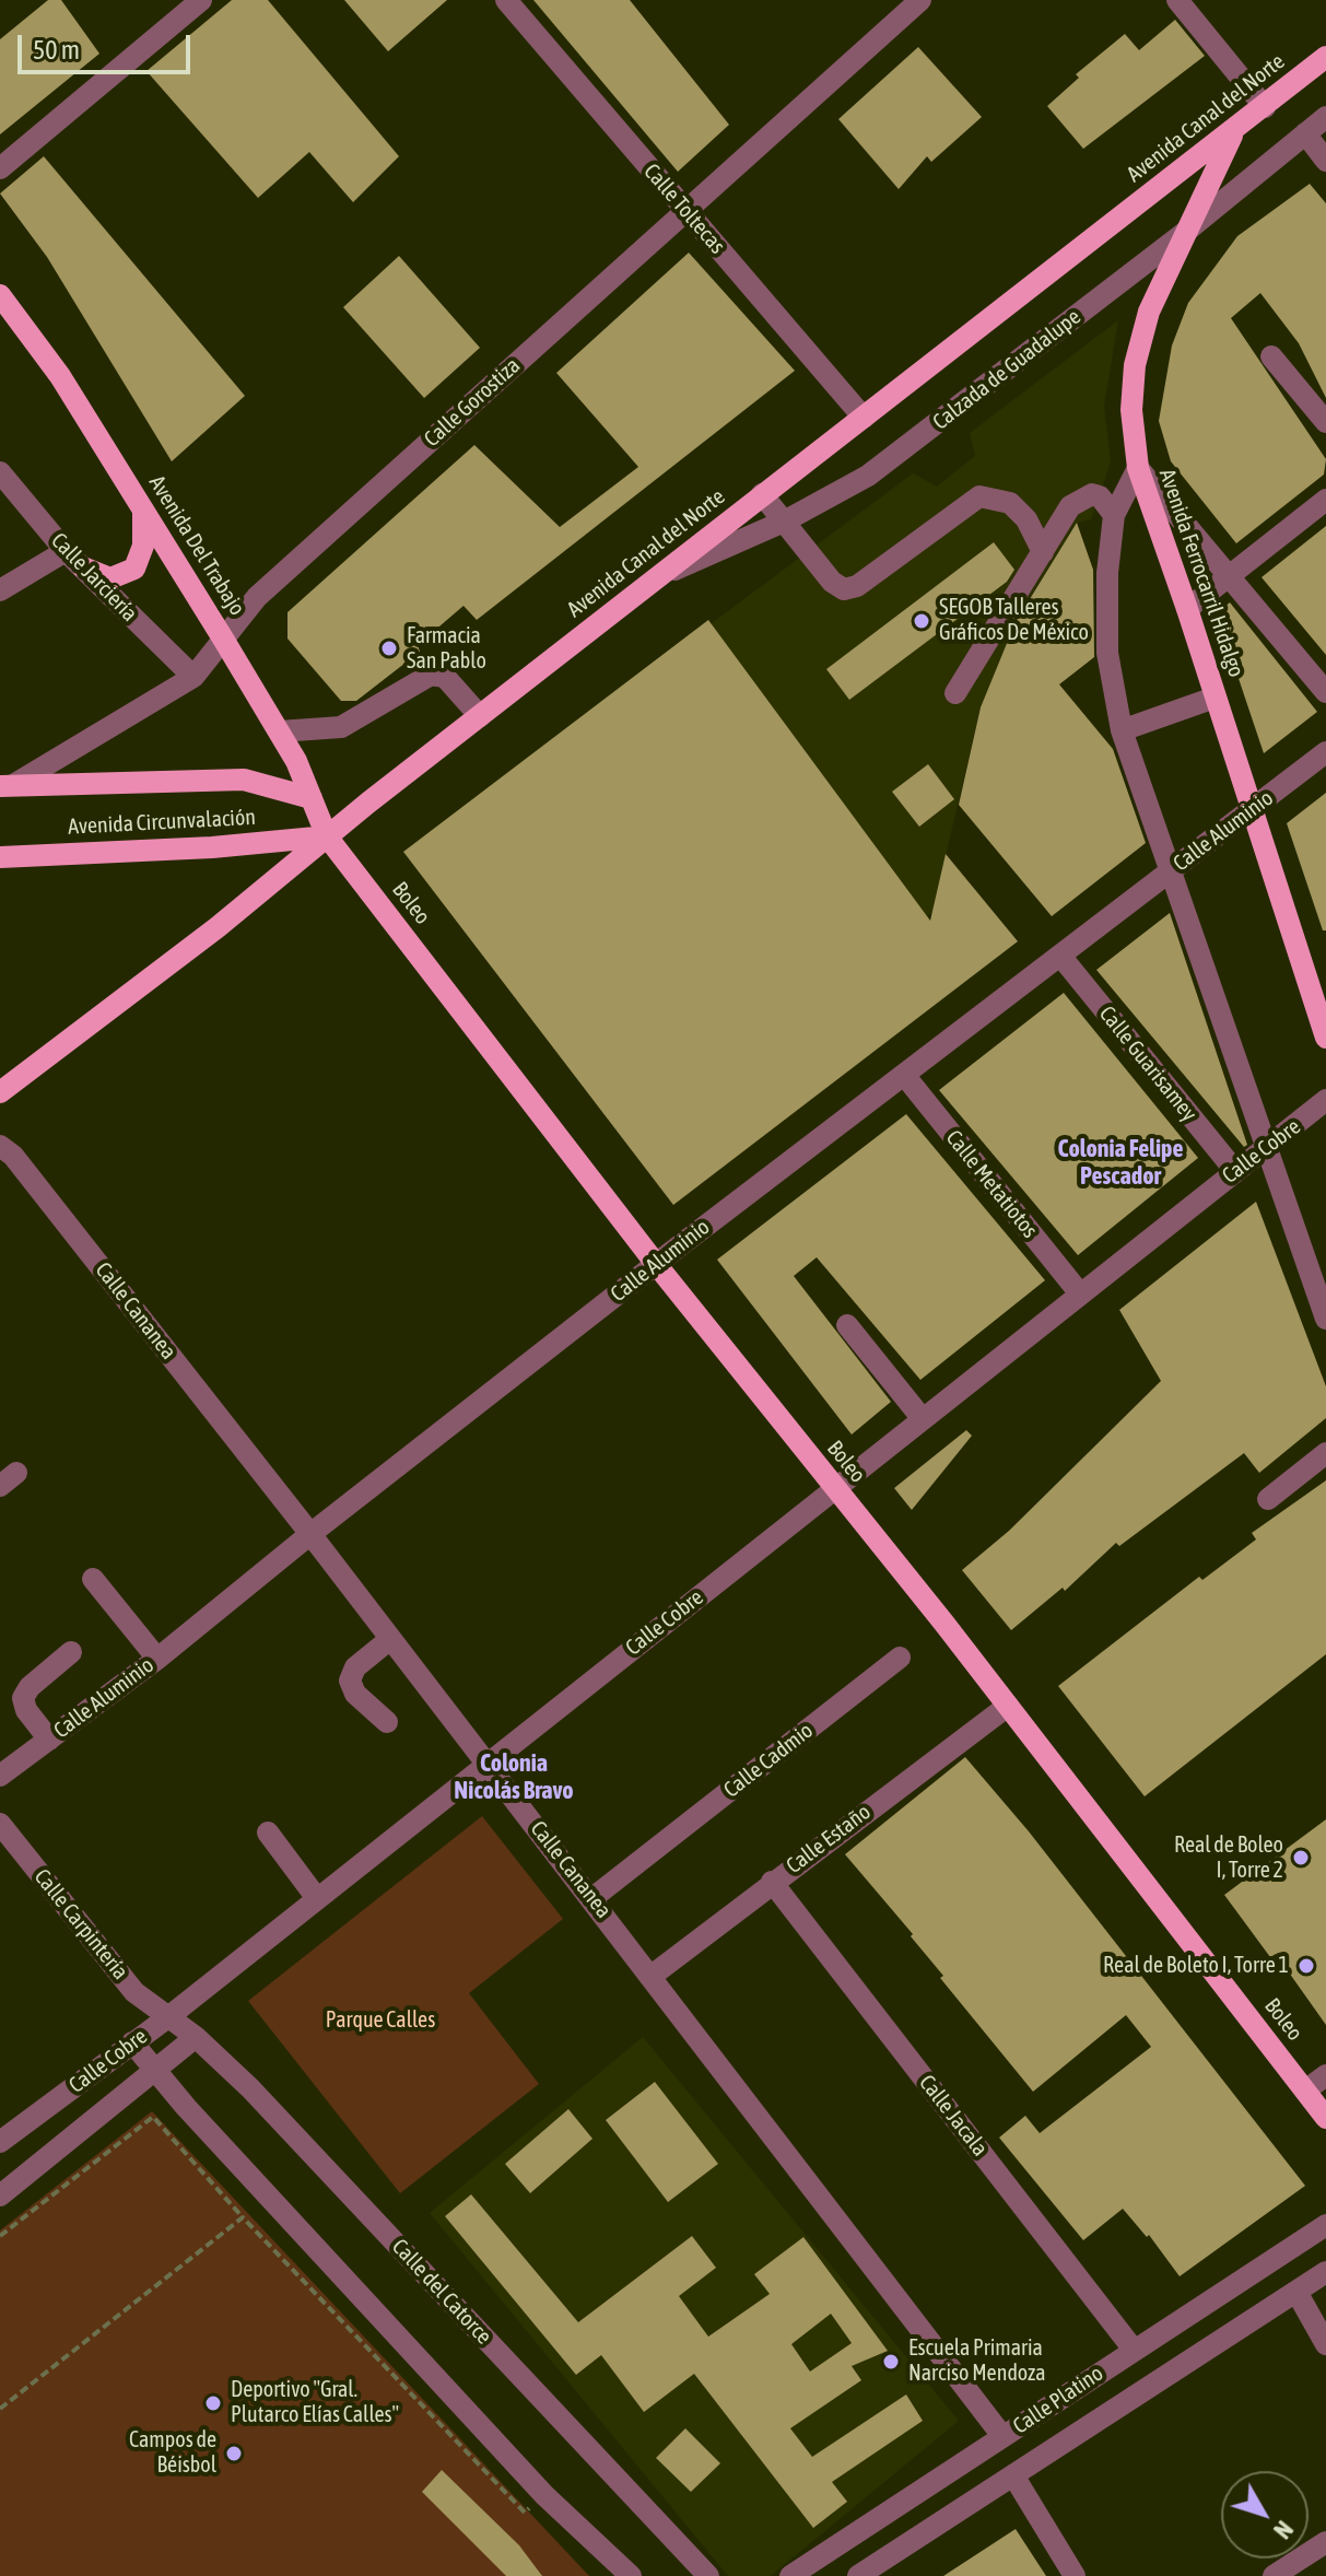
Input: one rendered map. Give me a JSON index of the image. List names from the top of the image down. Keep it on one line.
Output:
{"streets":{"main road":["Avenida Canal del Norte","Avenida Del Trabajo","Avenida Ferrocarril Hidalgo","Avenida Circunvalación","Boleo"],"street":["Calle Toltecas","Calzada de Guadalupe","Calle Gorostiza","Calle Jarciería","Calle Aluminio","Calle Guarisamey","Calle Cobre","Calle Metatiotos","Calle Cananea","Calle Cadmio","Calle Estaño","Calle Carpintería","Calle Jacala","Calle del Catorce","Calle Platino"]},"crossings":[["Avenida Canal del Norte","Calle Toltecas"],["Avenida Canal del Norte","Calzada de Guadalupe"],["Avenida Canal del Norte","Avenida Del Trabajo"],["Avenida Canal del Norte","Avenida Ferrocarril Hidalgo"],["Avenida Canal del Norte","Avenida Circunvalación"],["Avenida Canal del Norte","Boleo"],["Calle Toltecas","Calle Gorostiza"],["Calzada de Guadalupe","Avenida Ferrocarril Hidalgo"],["Calle Gorostiza","Avenida Del Trabajo"],["Calle Gorostiza","Calle Jarciería"],["Calle Gorostiza","Avenida Circunvalación"],["Avenida Del Trabajo","Avenida Circunvalación"],["Avenida Del Trabajo","Boleo"],["Avenida Ferrocarril Hidalgo","Calle Aluminio"],["Avenida Circunvalación","Boleo"],["Calle Aluminio","Boleo"],["Calle Aluminio","Calle Guarisamey"],["Calle Aluminio","Calle Metatiotos"],["Calle Aluminio","Calle Cananea"],["Boleo","Calle Cobre"],["Boleo","Calle Estaño"],["Calle Guarisamey","Calle Cobre"],["Calle Cobre","Calle Metatiotos"],["Calle Cobre","Calle Cananea"],["Calle Cobre","Calle Carpintería"],["Calle Cobre","Calle del Catorce"],["Calle Cananea","Calle Cadmio"],["Calle Cananea","Calle Estaño"],["Calle Cananea","Calle Platino"],["Calle Estaño","Calle Jacala"],["Calle Carpintería","Calle del Catorce"],["Calle Jacala","Calle Platino"]],"districts":["Colonia Felipe Pescador","Colonia Nicolás Bravo"],"parks":["Parque Calles"],"places":["SEGOB Talleres Gráficos De México","Farmacia San Pablo","Real de Boleo I, Torre 2","Real de Boleto I, Torre 1","Escuela Primaria Narciso Mendoza","Deportivo \"Gral. Plutarco Elías Calles\"","Campos de Béisbol"],"scale_bar":"50 m","north":"bottom right"}
